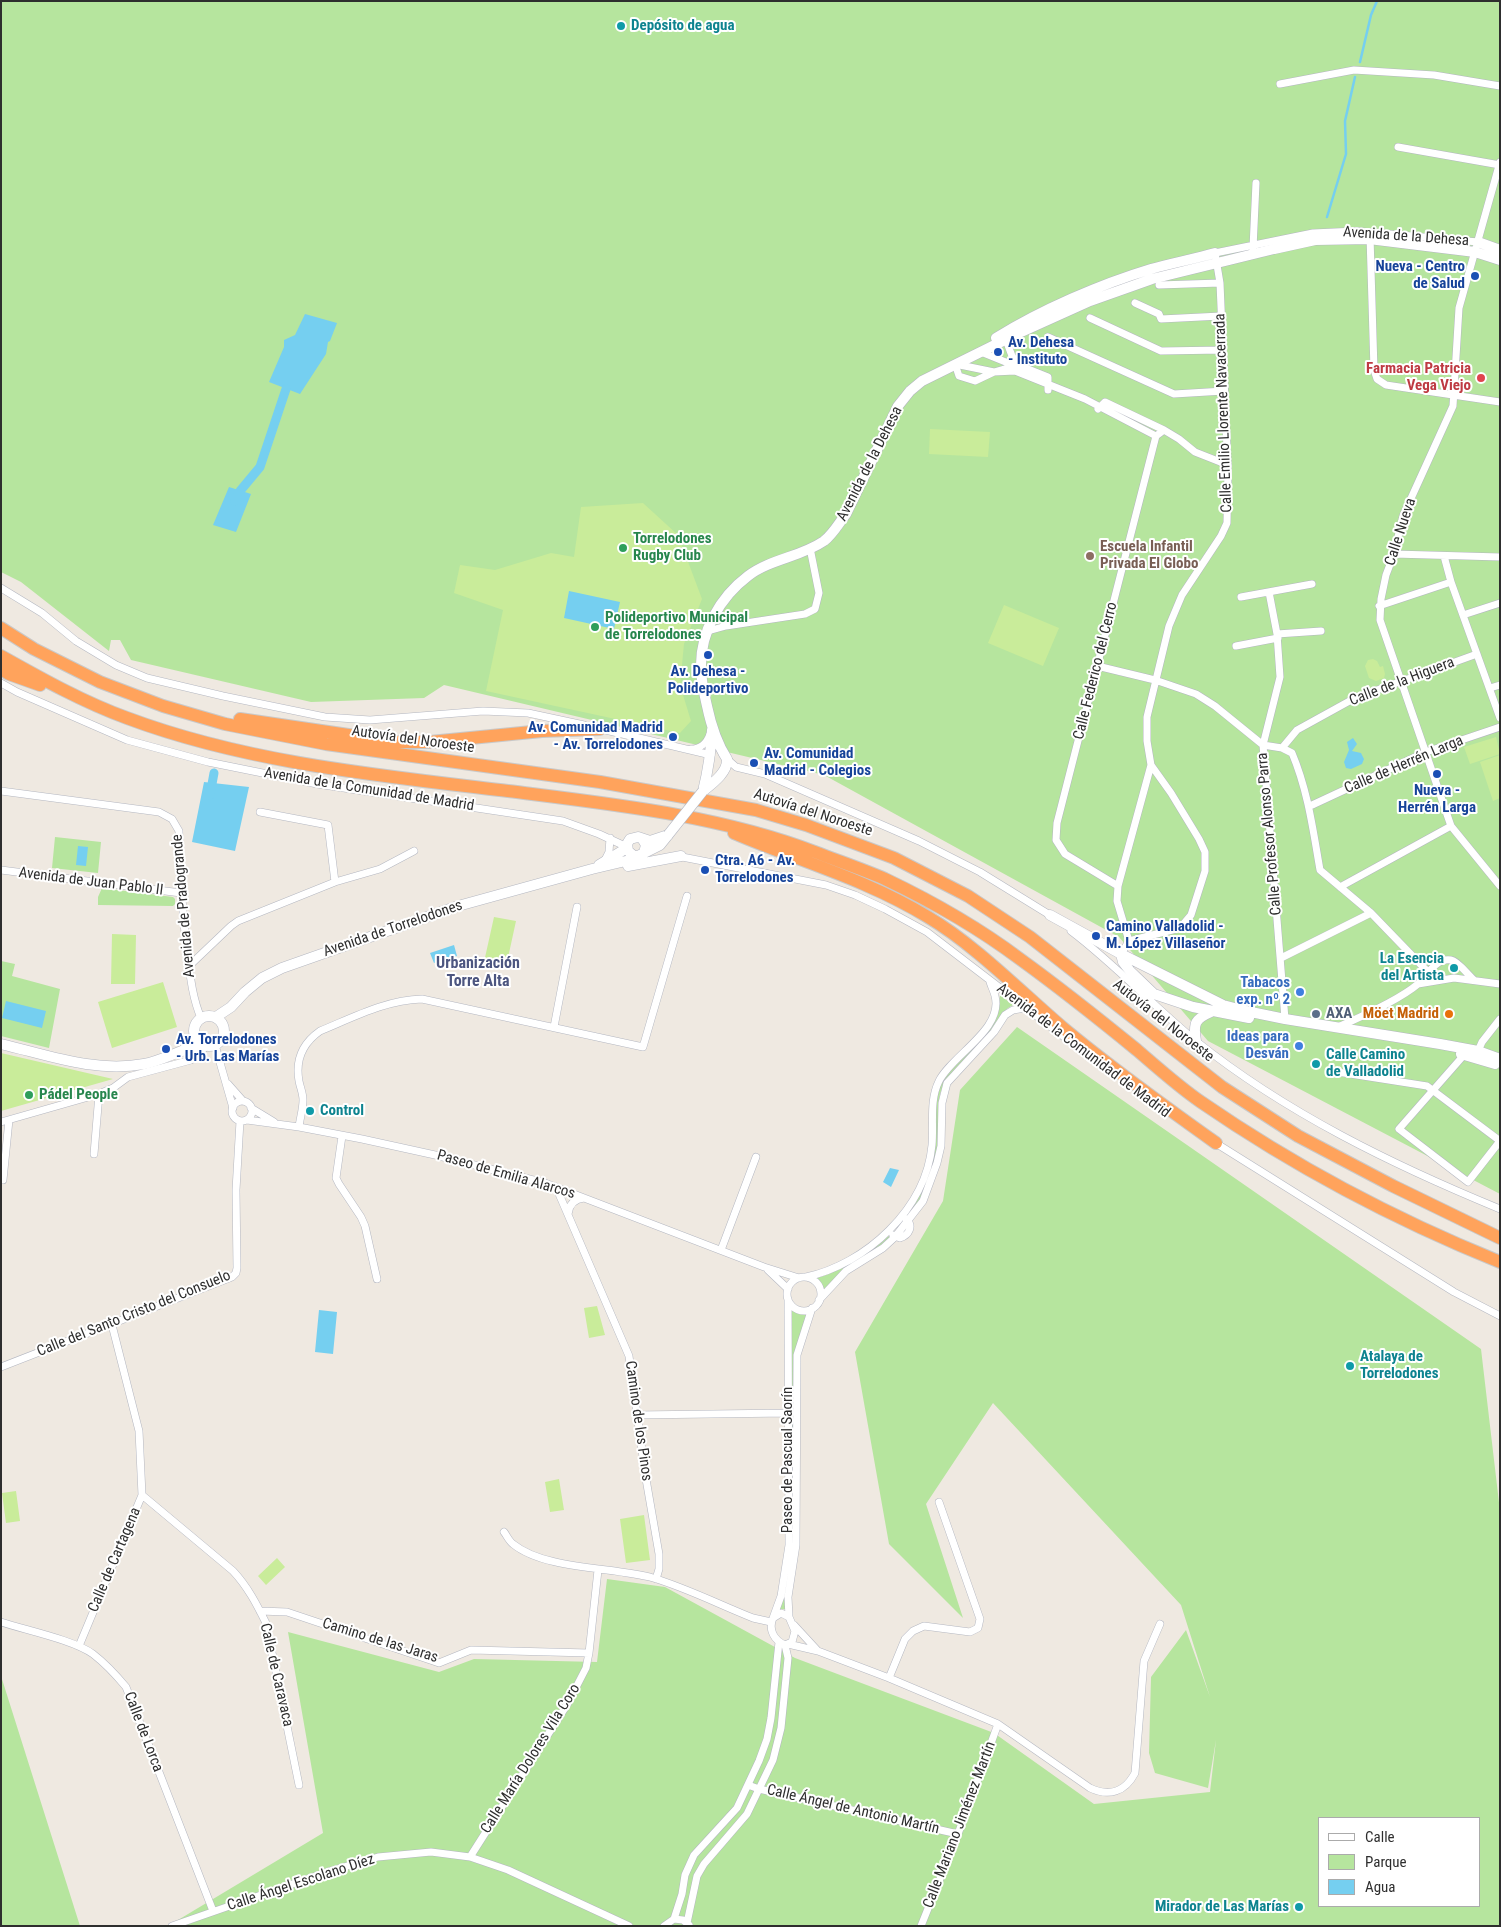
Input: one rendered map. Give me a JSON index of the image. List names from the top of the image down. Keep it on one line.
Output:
{"streets":{"highway":["Autovía del Noroeste"],"street":["Avenida de la Dehesa","Calle Emilio Llorente Navacerrada","Calle Nueva","Calle Federico del Cerro","Calle de la Higuera","Calle de Herrén Larga","Avenida de la Comunidad de Madrid","Calle Profesor Alonso Parra","Avenida de Juan Pablo II","Avenida de Pradogrande","Avenida de Torrelodones","Paseo de Emilia Alarcos","Calle del Santo Cristo del Consuelo","Camino de los Pinos","Paseo de Pascual Saorín","Calle de Cartagena","Camino de las Jaras","Calle de Caravaca","Calle de Lorca","Calle María Dolores Vila Coro","Calle Ángel de Antonio Martín","Calle Mariano Jiménez Martín","Calle Ángel Escolano Díez"]},"crossings":[["Avenida de la Dehesa","Calle Emilio Llorente Navacerrada"],["Avenida de la Dehesa","Calle Nueva"],["Calle Nueva","Calle de la Higuera"],["Calle Nueva","Calle de Herrén Larga"],["Avenida de la Comunidad de Madrid","Avenida de Torrelodones"],["Avenida de Juan Pablo II","Avenida de Pradogrande"],["Avenida de Pradogrande","Avenida de Torrelodones"],["Paseo de Emilia Alarcos","Calle del Santo Cristo del Consuelo"],["Paseo de Emilia Alarcos","Camino de los Pinos"],["Paseo de Emilia Alarcos","Paseo de Pascual Saorín"],["Calle del Santo Cristo del Consuelo","Calle de Cartagena"],["Calle de Cartagena","Calle de Caravaca"],["Calle de Cartagena","Calle de Lorca"],["Camino de las Jaras","Calle de Caravaca"],["Camino de las Jaras","Calle María Dolores Vila Coro"],["Calle de Lorca","Calle Ángel Escolano Díez"],["Calle María Dolores Vila Coro","Calle Ángel Escolano Díez"],["Calle Ángel de Antonio Martín","Calle Mariano Jiménez Martín"]],"districts":["Urbanización Torre Alta"],"places":["Depósito de agua","Nueva - Centro de Salud","Av. Dehesa - Instituto","Farmacia Patricia Vega Viejo","Torrelodones Rugby Club","Escuela Infantil Privada El Globo","Polideportivo Municipal de Torrelodones","Av. Dehesa - Polideportivo","Av. Comunidad Madrid - Av. Torrelodones","Av. Comunidad Madrid - Colegios","Nueva - Herrén Larga","Ctra. A6 - Av. Torrelodones","Camino Valladolid - M. López Villaseñor","La Esencia del Artista","Tabacos exp. nº 2","AXA","Möet Madrid","Ideas para Desván","Av. Torrelodones - Urb. Las Marías","Calle Camino de Valladolid","Pádel People","Control","Atalaya de Torrelodones","Mirador de Las Marías"],"legend":["Calle","Parque","Agua"]}
